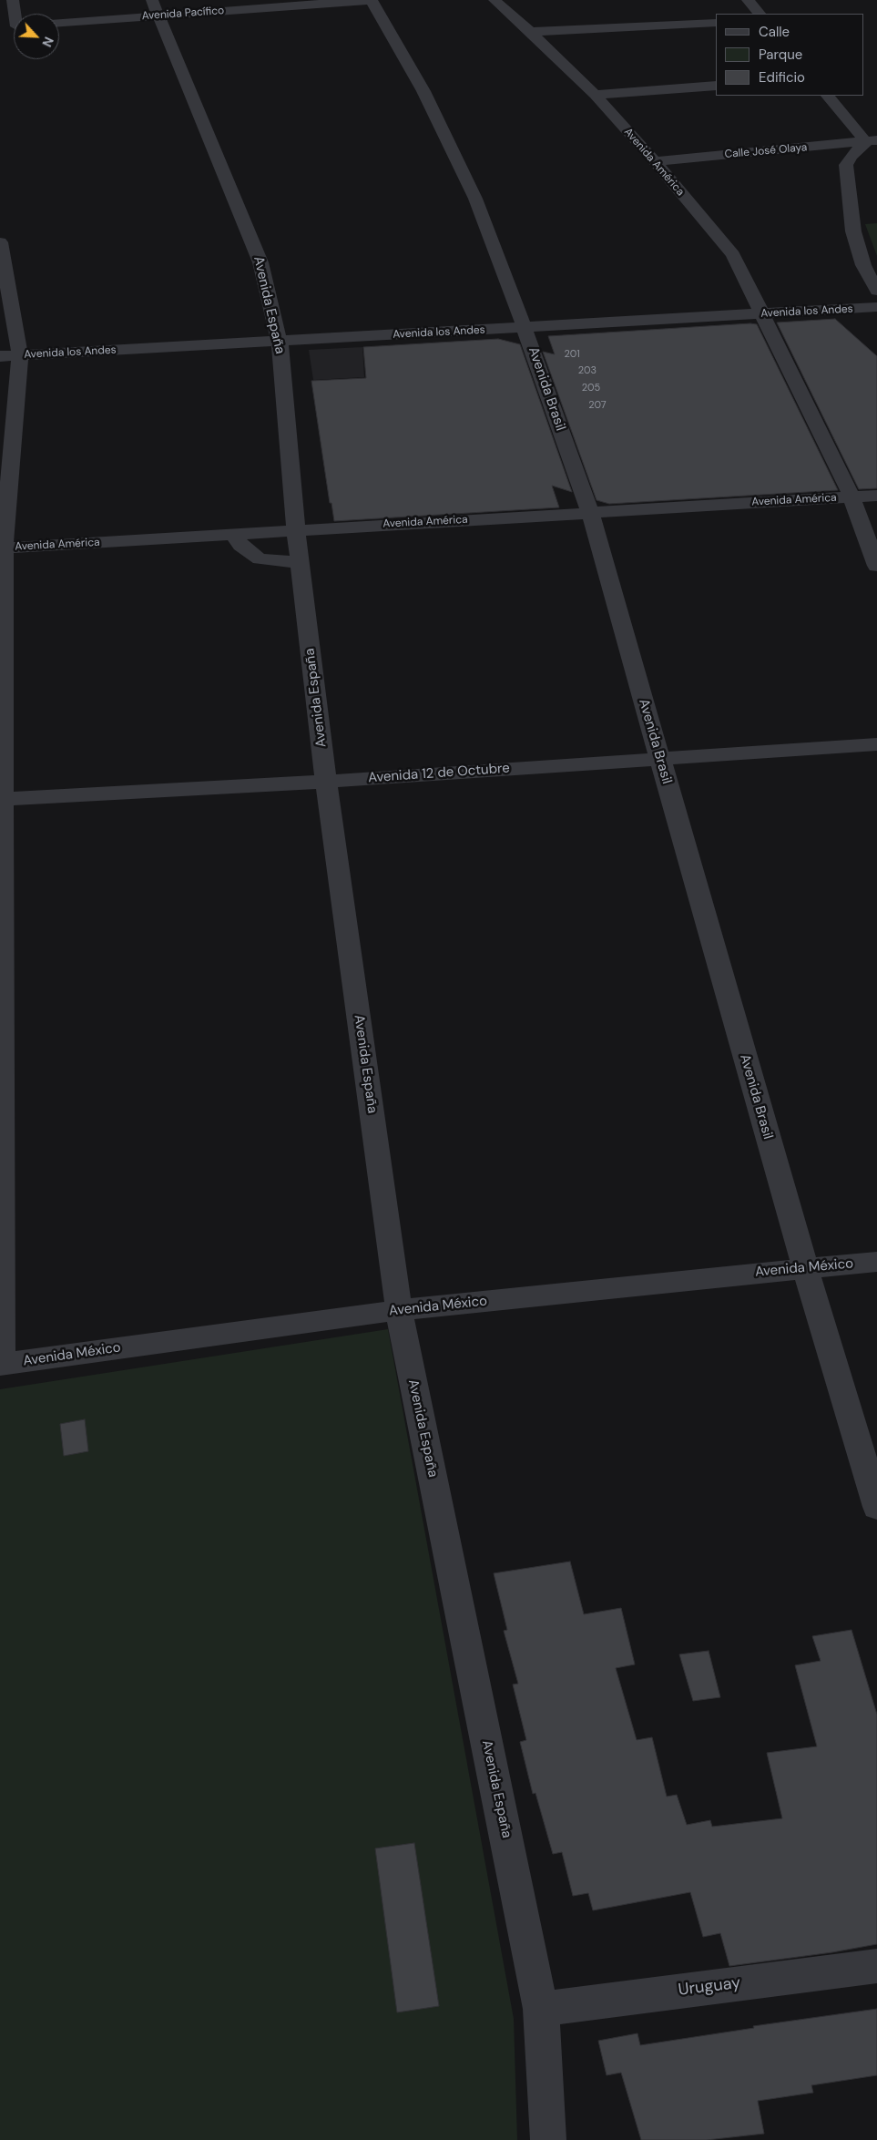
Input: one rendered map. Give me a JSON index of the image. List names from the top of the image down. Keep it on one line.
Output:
{"streets":{"street":["Avenida Pacífico","Calle José Olaya","Avenida América","Avenida España","Avenida los Andes","Avenida Brasil","Avenida 12 de Octubre","Avenida México","Uruguay"]},"crossings":[["Avenida Pacífico","Avenida España"],["Avenida Pacífico","Avenida Brasil"],["Calle José Olaya","Avenida América"],["Avenida América","Avenida España"],["Avenida América","Avenida los Andes"],["Avenida América","Avenida Brasil"],["Avenida España","Avenida los Andes"],["Avenida España","Avenida 12 de Octubre"],["Avenida España","Avenida México"],["Avenida España","Uruguay"],["Avenida los Andes","Avenida Brasil"],["Avenida Brasil","Avenida 12 de Octubre"],["Avenida Brasil","Avenida México"]],"house_numbers":["201","203","205","207"],"legend":["Calle","Parque","Edificio"],"north":"bottom right"}
